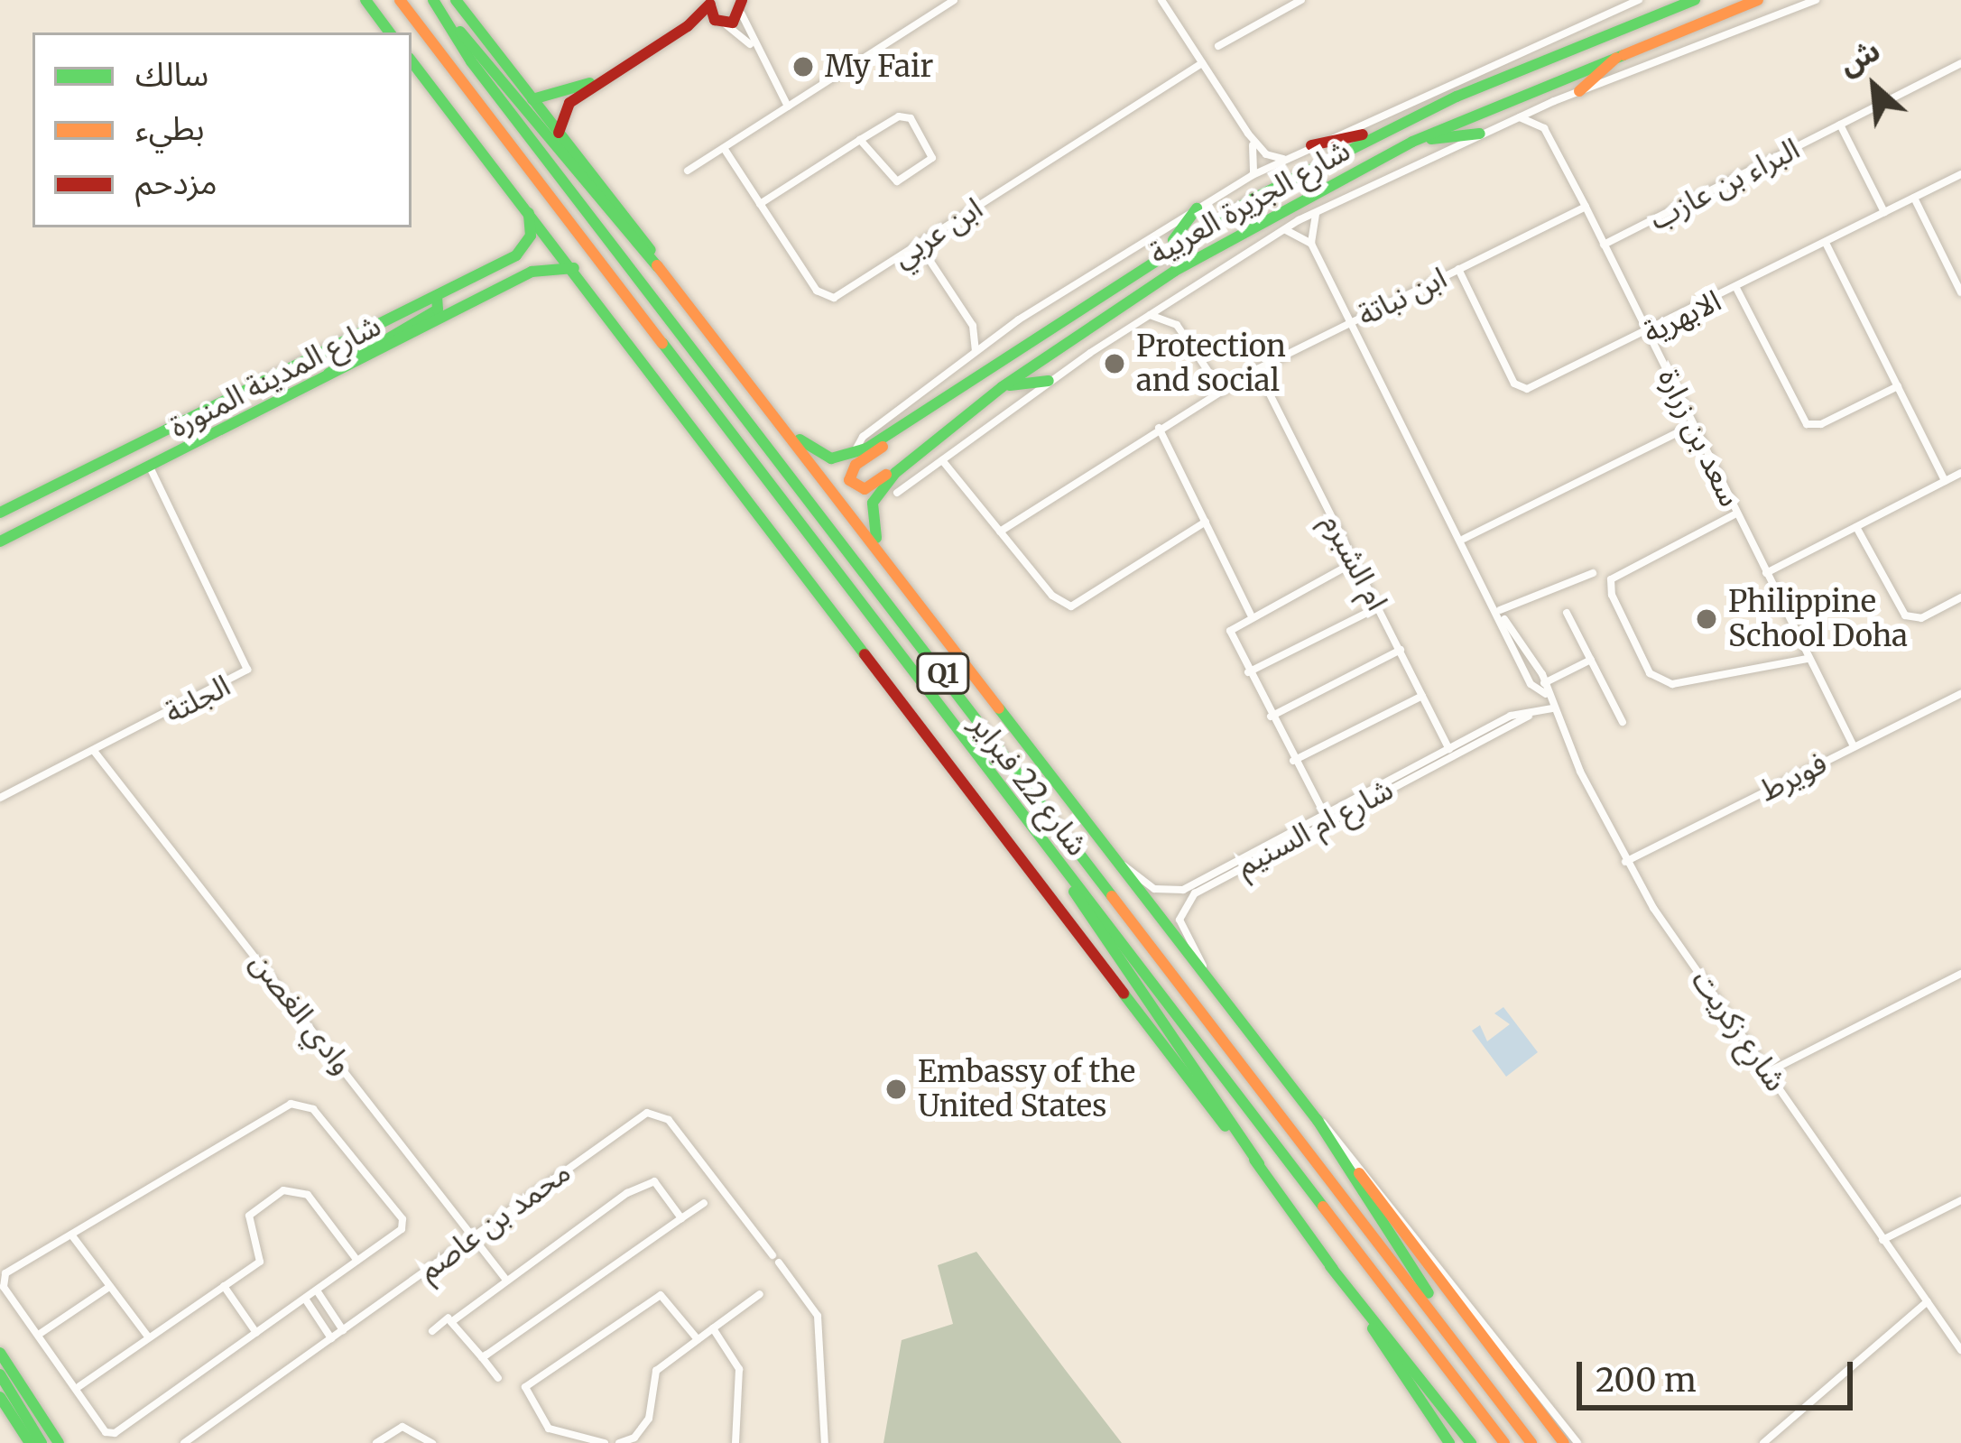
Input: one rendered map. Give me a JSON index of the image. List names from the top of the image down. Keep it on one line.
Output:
{"streets":{"main road":["شارع الجزيرة العربية","شارع المدينة المنورة","Q1","شارع 22 فبراير"],"street":["البراء بن عازب","ابن عربي","ابن نباتة","الابهرية","سعد بن زرارة","ام الشبرم","الجلتة","فويرط","شارع ام السنيم","وادي الغصن","شارع زكريت","محمد بن عاصم"]},"crossings":[["البراء بن عازب","سعد بن زرارة"],["شارع الجزيرة العربية","شارع 22 فبراير"],["ابن نباتة","الابهرية"],["ابن نباتة","سعد بن زرارة"],["ابن نباتة","ام الشبرم"],["ابن نباتة","شارع زكريت"],["الابهرية","سعد بن زرارة"],["شارع المدينة المنورة","الجلتة"],["شارع المدينة المنورة","شارع 22 فبراير"],["سعد بن زرارة","فويرط"],["ام الشبرم","شارع ام السنيم"],["الجلتة","وادي الغصن"],["فويرط","شارع زكريت"],["شارع 22 فبراير","شارع ام السنيم"],["شارع ام السنيم","شارع زكريت"],["وادي الغصن","محمد بن عاصم"]],"places":["My Fair","Protection and social","Philippine School Doha","Embassy of the United States"],"legend":["سالك","بطيء","مزدحم"],"scale_bar":"200 m","north":"top left"}
